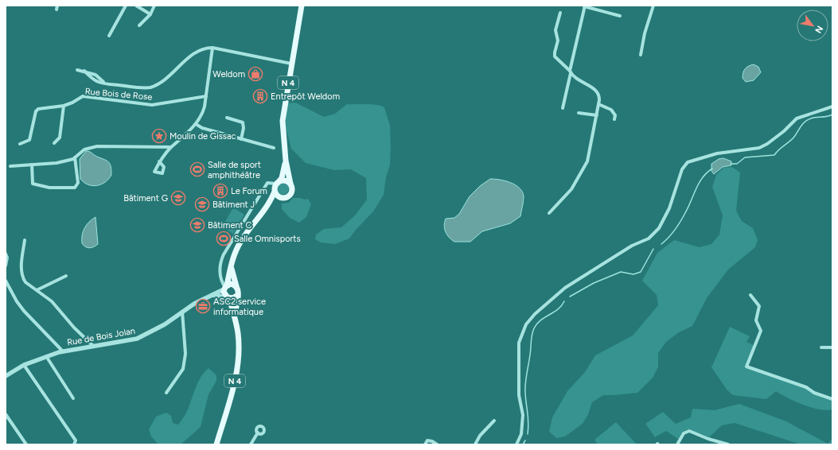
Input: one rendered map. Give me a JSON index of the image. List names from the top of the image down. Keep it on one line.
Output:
{"streets":{"main road":["N 4"],"street":["Rue Bois de Rose","Rue de Bois Jolan"]},"crossings":[["N 4","Rue de Bois Jolan"]],"places":{"shop":["Weldom"],"building":["Entrepôt Weldom","Le Forum"],"place":["Moulin de Gissac"],"sports":["Salle de sport amphithéâtre","Salle Omnisports"],"school or university":["Bâtiment G","Bâtiment J","Bâtiment C"],"office":["ASC2 service informatique"]},"north":"bottom right"}
